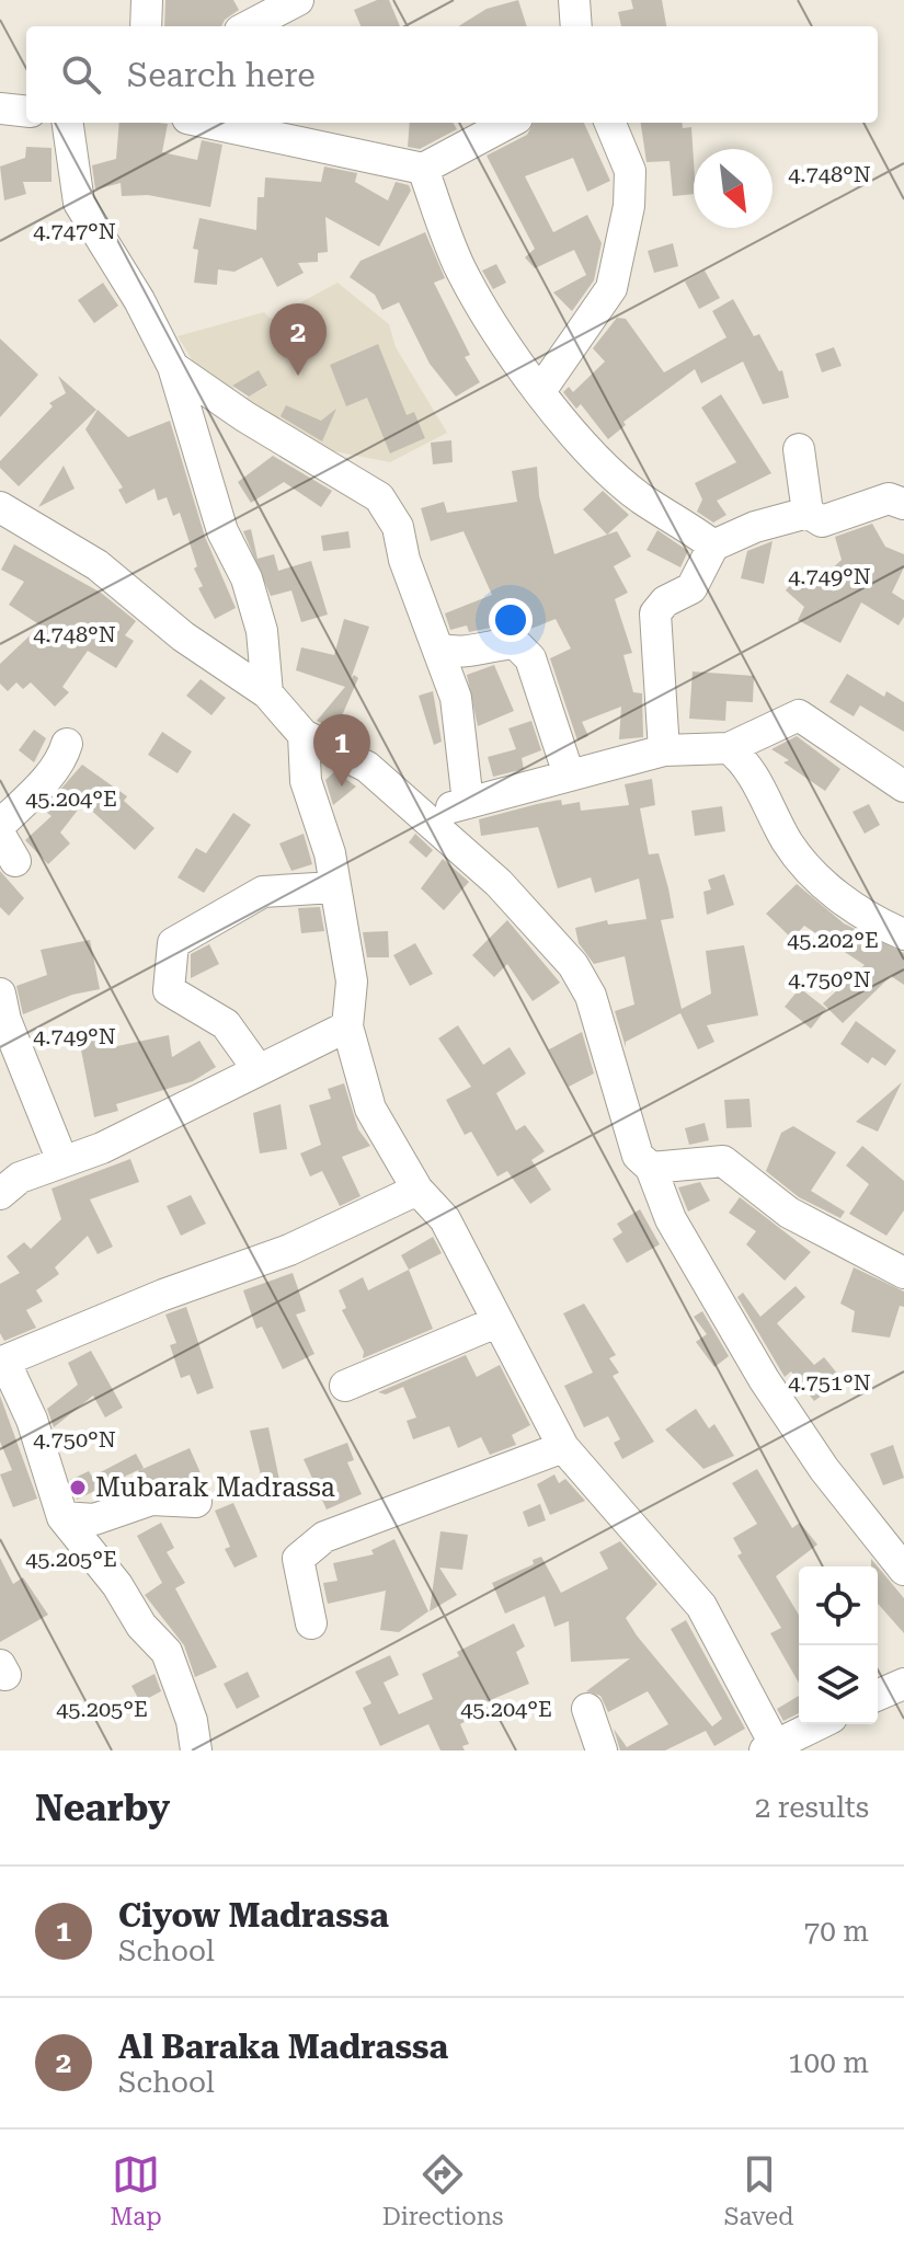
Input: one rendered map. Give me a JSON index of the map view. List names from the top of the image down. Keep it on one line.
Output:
{"places":["Mubarak Madrassa"],"north":"bottom right","page":{"search":"Search here","pins":["2","1"],"heading":["Nearby","2 results"],"list":[{"mark":"1","name":"Ciyow Madrassa","note":"School","value":"70 m"},{"mark":"2","name":"Al Baraka Madrassa","note":"School","value":"100 m"}],"nav":["Map","Directions","Saved"]},"coordinates":["4.748°N","4.747°N","4.749°N","45.204°E","45.202°E","4.750°N","4.751°N","45.205°E"]}
